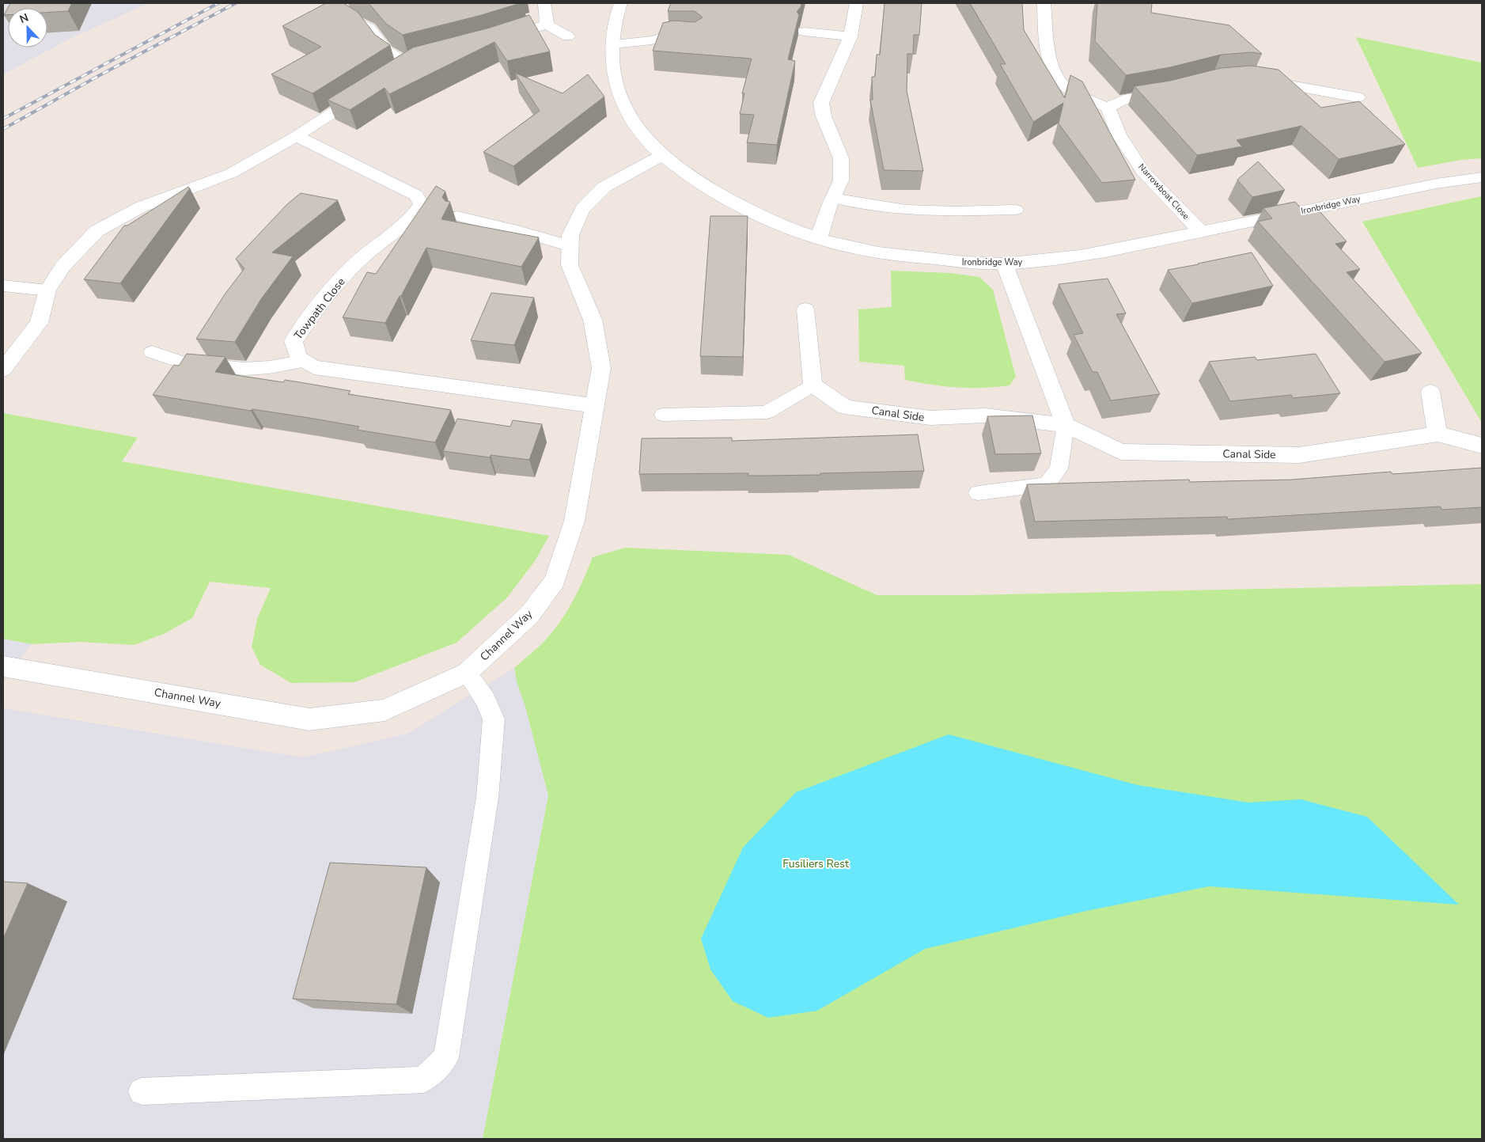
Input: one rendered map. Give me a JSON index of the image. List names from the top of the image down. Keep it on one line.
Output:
{"streets":{"street":["Narrowboat Close","Ironbridge Way","Towpath Close","Canal Side","Channel Way"]},"crossings":[["Narrowboat Close","Ironbridge Way"],["Ironbridge Way","Channel Way"]],"parks":["Fusiliers Rest"],"north":"top"}
